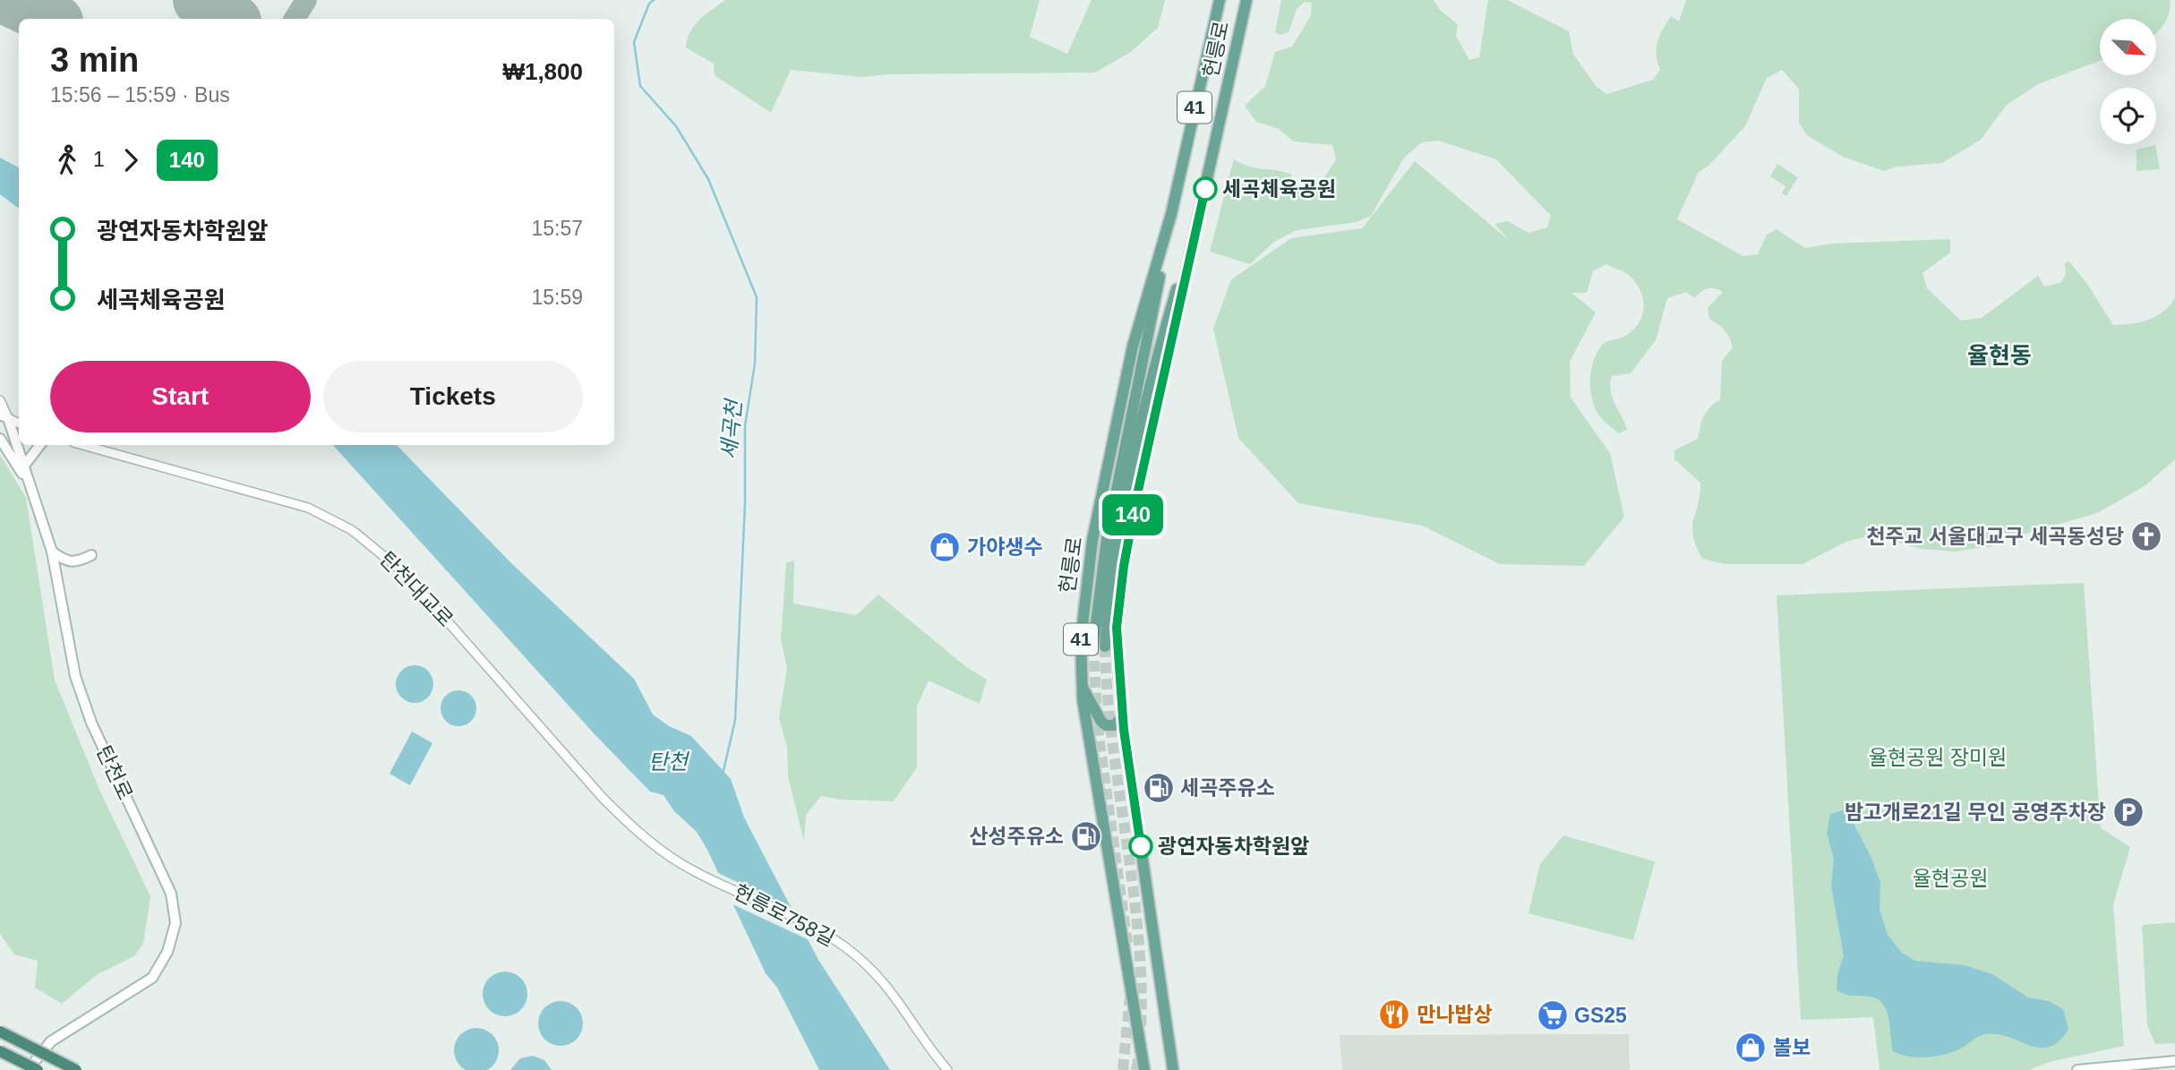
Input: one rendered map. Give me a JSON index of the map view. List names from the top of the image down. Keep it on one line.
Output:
{"streets":{"main road":["헌릉로","41","탄천로"],"street":["탄천대교로","헌릉로758길"]},"crossings":[["탄천대교로","헌릉로758길"]],"districts":["율현동"],"water":["세곡천","탄천"],"parks":["율현공원 장미원","율현공원"],"places":{"other":["세곡체육공원","광연자동차학원앞"],"church":["천주교 서울대교구 세곡동성당"],"shop":["가야생수","볼보"],"fuel station":["세곡주유소","산성주유소"],"parking":["밤고개로21길 무인 공영주차장"],"restaurant":["만나밥상"],"supermarket":["GS25"]},"lines":["bus line 140"],"north":"bottom right","page":{"on_map":"140","heading":["3 min","15:56 – 15:59 · Bus","₩1,800"],"legs":["1","140"],"list":[{"name":"광연자동차학원앞","value":"15:57"},{"name":"세곡체육공원","value":"15:59"}],"buttons":["Start","Tickets"]}}
